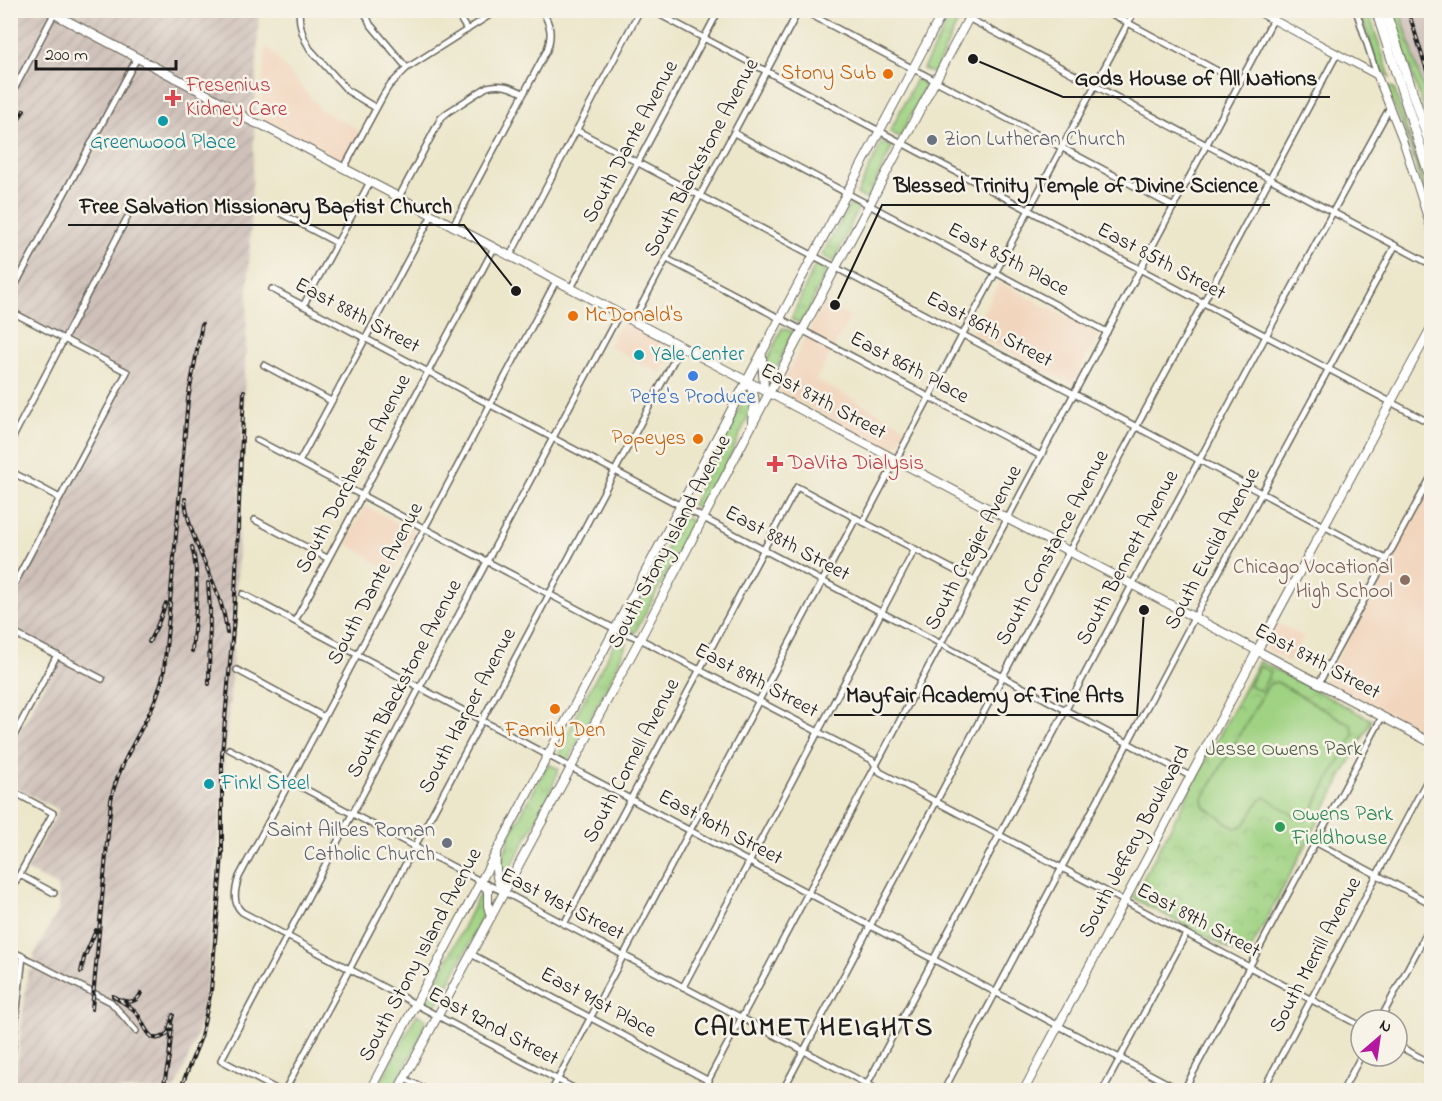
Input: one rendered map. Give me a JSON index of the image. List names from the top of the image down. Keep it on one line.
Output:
{"streets":{"highway":["South Stony Island Avenue"],"main road":["East 87th Street","South Jeffery Boulevard"],"street":["South Dante Avenue","South Blackstone Avenue","East 85th Place","East 85th Street","East 88th Street","East 86th Street","East 86th Place","South Dorchester Avenue","South Cregier Avenue","South Constance Avenue","South Euclid Avenue","South Bennett Avenue","East 89th Street","South Harper Avenue","South Cornell Avenue","East 90th Street","East 91st Street","South Merrill Avenue","East 91st Place","East 92nd Street"]},"crossings":[["South Dante Avenue","East 85th Street"],["South Dante Avenue","East 88th Street"],["South Dante Avenue","East 86th Street"],["South Dante Avenue","East 87th Street"],["South Dante Avenue","East 89th Street"],["South Dante Avenue","East 90th Street"],["South Dante Avenue","East 91st Street"],["South Dante Avenue","East 92nd Street"],["South Blackstone Avenue","East 85th Place"],["South Blackstone Avenue","East 85th Street"],["South Blackstone Avenue","East 88th Street"],["South Blackstone Avenue","East 86th Street"],["South Blackstone Avenue","East 86th Place"],["South Blackstone Avenue","East 87th Street"],["South Blackstone Avenue","East 89th Street"],["South Blackstone Avenue","East 90th Street"],["South Blackstone Avenue","East 91st Street"],["South Blackstone Avenue","East 92nd Street"],["East 85th Place","South Stony Island Avenue"],["East 85th Place","South Cregier Avenue"],["East 85th Street","South Stony Island Avenue"],["East 85th Street","South Cregier Avenue"],["East 85th Street","South Constance Avenue"],["East 85th Street","South Euclid Avenue"],["East 85th Street","South Bennett Avenue"],["East 85th Street","South Jeffery Boulevard"],["East 88th Street","South Dorchester Avenue"],["East 88th Street","South Stony Island Avenue"],["East 88th Street","South Cregier Avenue"],["East 88th Street","South Constance Avenue"],["East 88th Street","South Euclid Avenue"],["East 88th Street","South Bennett Avenue"],["East 88th Street","South Harper Avenue"],["East 88th Street","South Cornell Avenue"],["East 88th Street","South Jeffery Boulevard"],["East 86th Street","South Stony Island Avenue"],["East 86th Street","South Cregier Avenue"],["East 86th Street","South Constance Avenue"],["East 86th Street","South Euclid Avenue"],["East 86th Street","South Bennett Avenue"],["East 86th Street","South Jeffery Boulevard"],["East 86th Place","South Stony Island Avenue"],["East 86th Place","South Cregier Avenue"],["East 87th Street","South Dorchester Avenue"],["East 87th Street","South Stony Island Avenue"],["East 87th Street","South Cregier Avenue"],["East 87th Street","South Constance Avenue"],["East 87th Street","South Euclid Avenue"],["East 87th Street","South Bennett Avenue"],["East 87th Street","South Harper Avenue"],["East 87th Street","South Jeffery Boulevard"],["South Dorchester Avenue","East 89th Street"],["South Dorchester Avenue","East 90th Street"],["South Stony Island Avenue","East 89th Street"],["South Stony Island Avenue","East 90th Street"],["South Stony Island Avenue","East 91st Street"],["South Stony Island Avenue","East 91st Place"],["South Stony Island Avenue","East 92nd Street"],["South Cregier Avenue","East 89th Street"],["South Cregier Avenue","East 90th Street"],["South Cregier Avenue","East 91st Street"],["South Cregier Avenue","East 91st Place"],["South Constance Avenue","East 89th Street"],["South Constance Avenue","East 90th Street"],["South Constance Avenue","East 91st Street"],["South Euclid Avenue","East 89th Street"],["South Euclid Avenue","East 90th Street"],["South Bennett Avenue","East 89th Street"],["South Bennett Avenue","East 90th Street"],["South Bennett Avenue","East 91st Street"],["East 89th Street","South Harper Avenue"],["East 89th Street","South Cornell Avenue"],["East 89th Street","South Jeffery Boulevard"],["East 89th Street","South Merrill Avenue"],["South Harper Avenue","East 90th Street"],["South Harper Avenue","East 91st Street"],["South Harper Avenue","East 92nd Street"],["South Cornell Avenue","East 90th Street"],["South Cornell Avenue","East 91st Street"],["East 90th Street","South Jeffery Boulevard"]],"districts":["CALUMET HEIGHTS"],"parks":["Jesse Owens Park"],"places":{"other":["Gods House of All Nations","Stony Sub","Greenwood Place","Zion Lutheran Church","Free Salvation Missionary Baptist Church","Blessed Trinity Temple of Divine Science","McDonald's","Yale Center","Pete's Produce","Popeyes","Chicago Vocational High School","Mayfair Academy of Fine Arts","Family Den","Finkl Steel","Owens Park Fieldhouse","Saint Ailbes Roman Catholic Church"],"health":["Fresenius Kidney Care","DaVita Dialysis"]},"scale_bar":"200 m","north":"top right"}
